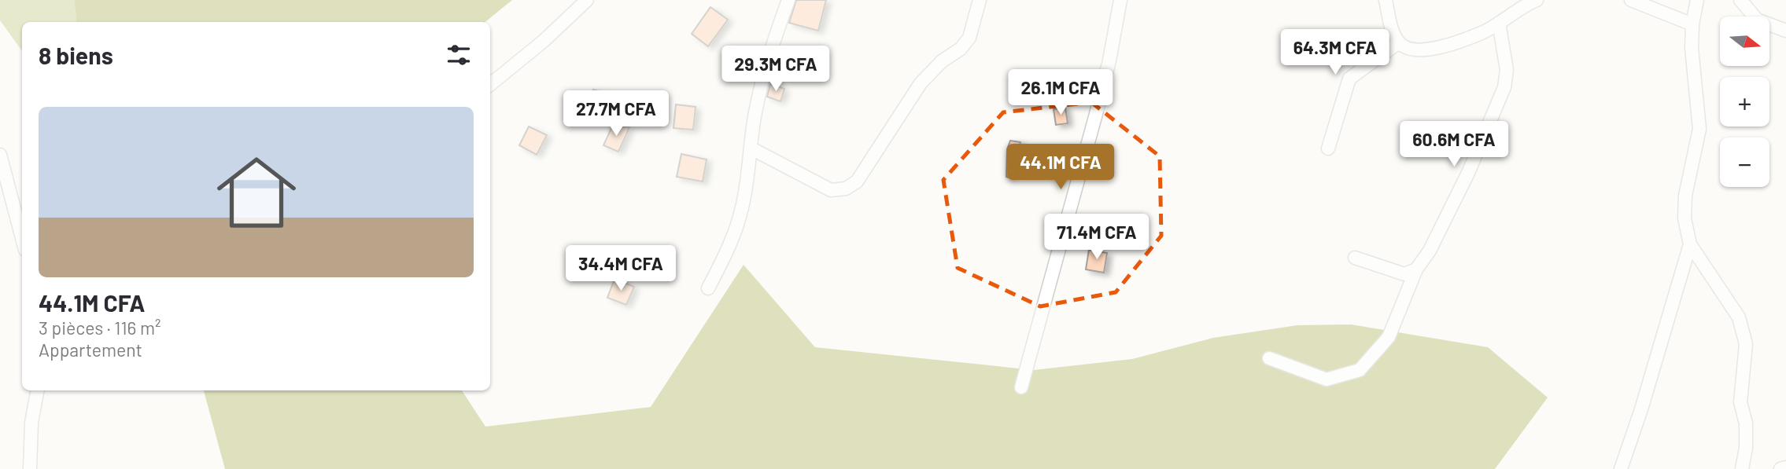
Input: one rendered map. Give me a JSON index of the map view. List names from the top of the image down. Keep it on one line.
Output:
{"north":"right","page":{"map_buttons":["+","−"],"heading":"8 biens","price":["64.3M CFA","29.3M CFA","26.1M CFA","27.7M CFA","60.6M CFA","44.1M CFA","71.4M CFA","34.4M CFA"],"list":[{"name":"44.1M CFA","note":"3 pièces · 116 m² · Appartement"}]}}
